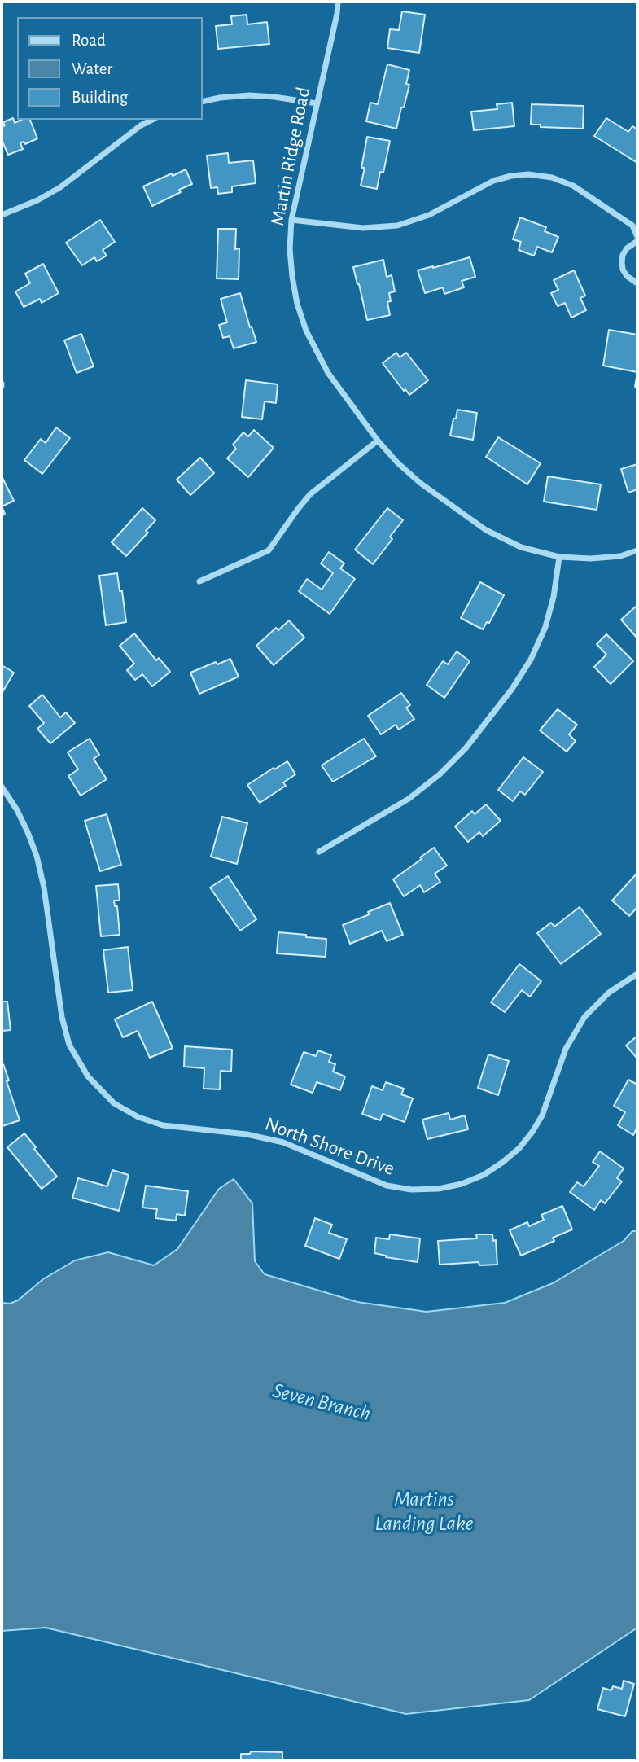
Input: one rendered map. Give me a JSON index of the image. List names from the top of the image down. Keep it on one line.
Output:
{"streets":{"street":["Martin Ridge Road","North Shore Drive"]},"water":["Seven Branch","Martins Landing Lake"],"legend":["Road","Water","Building"]}
